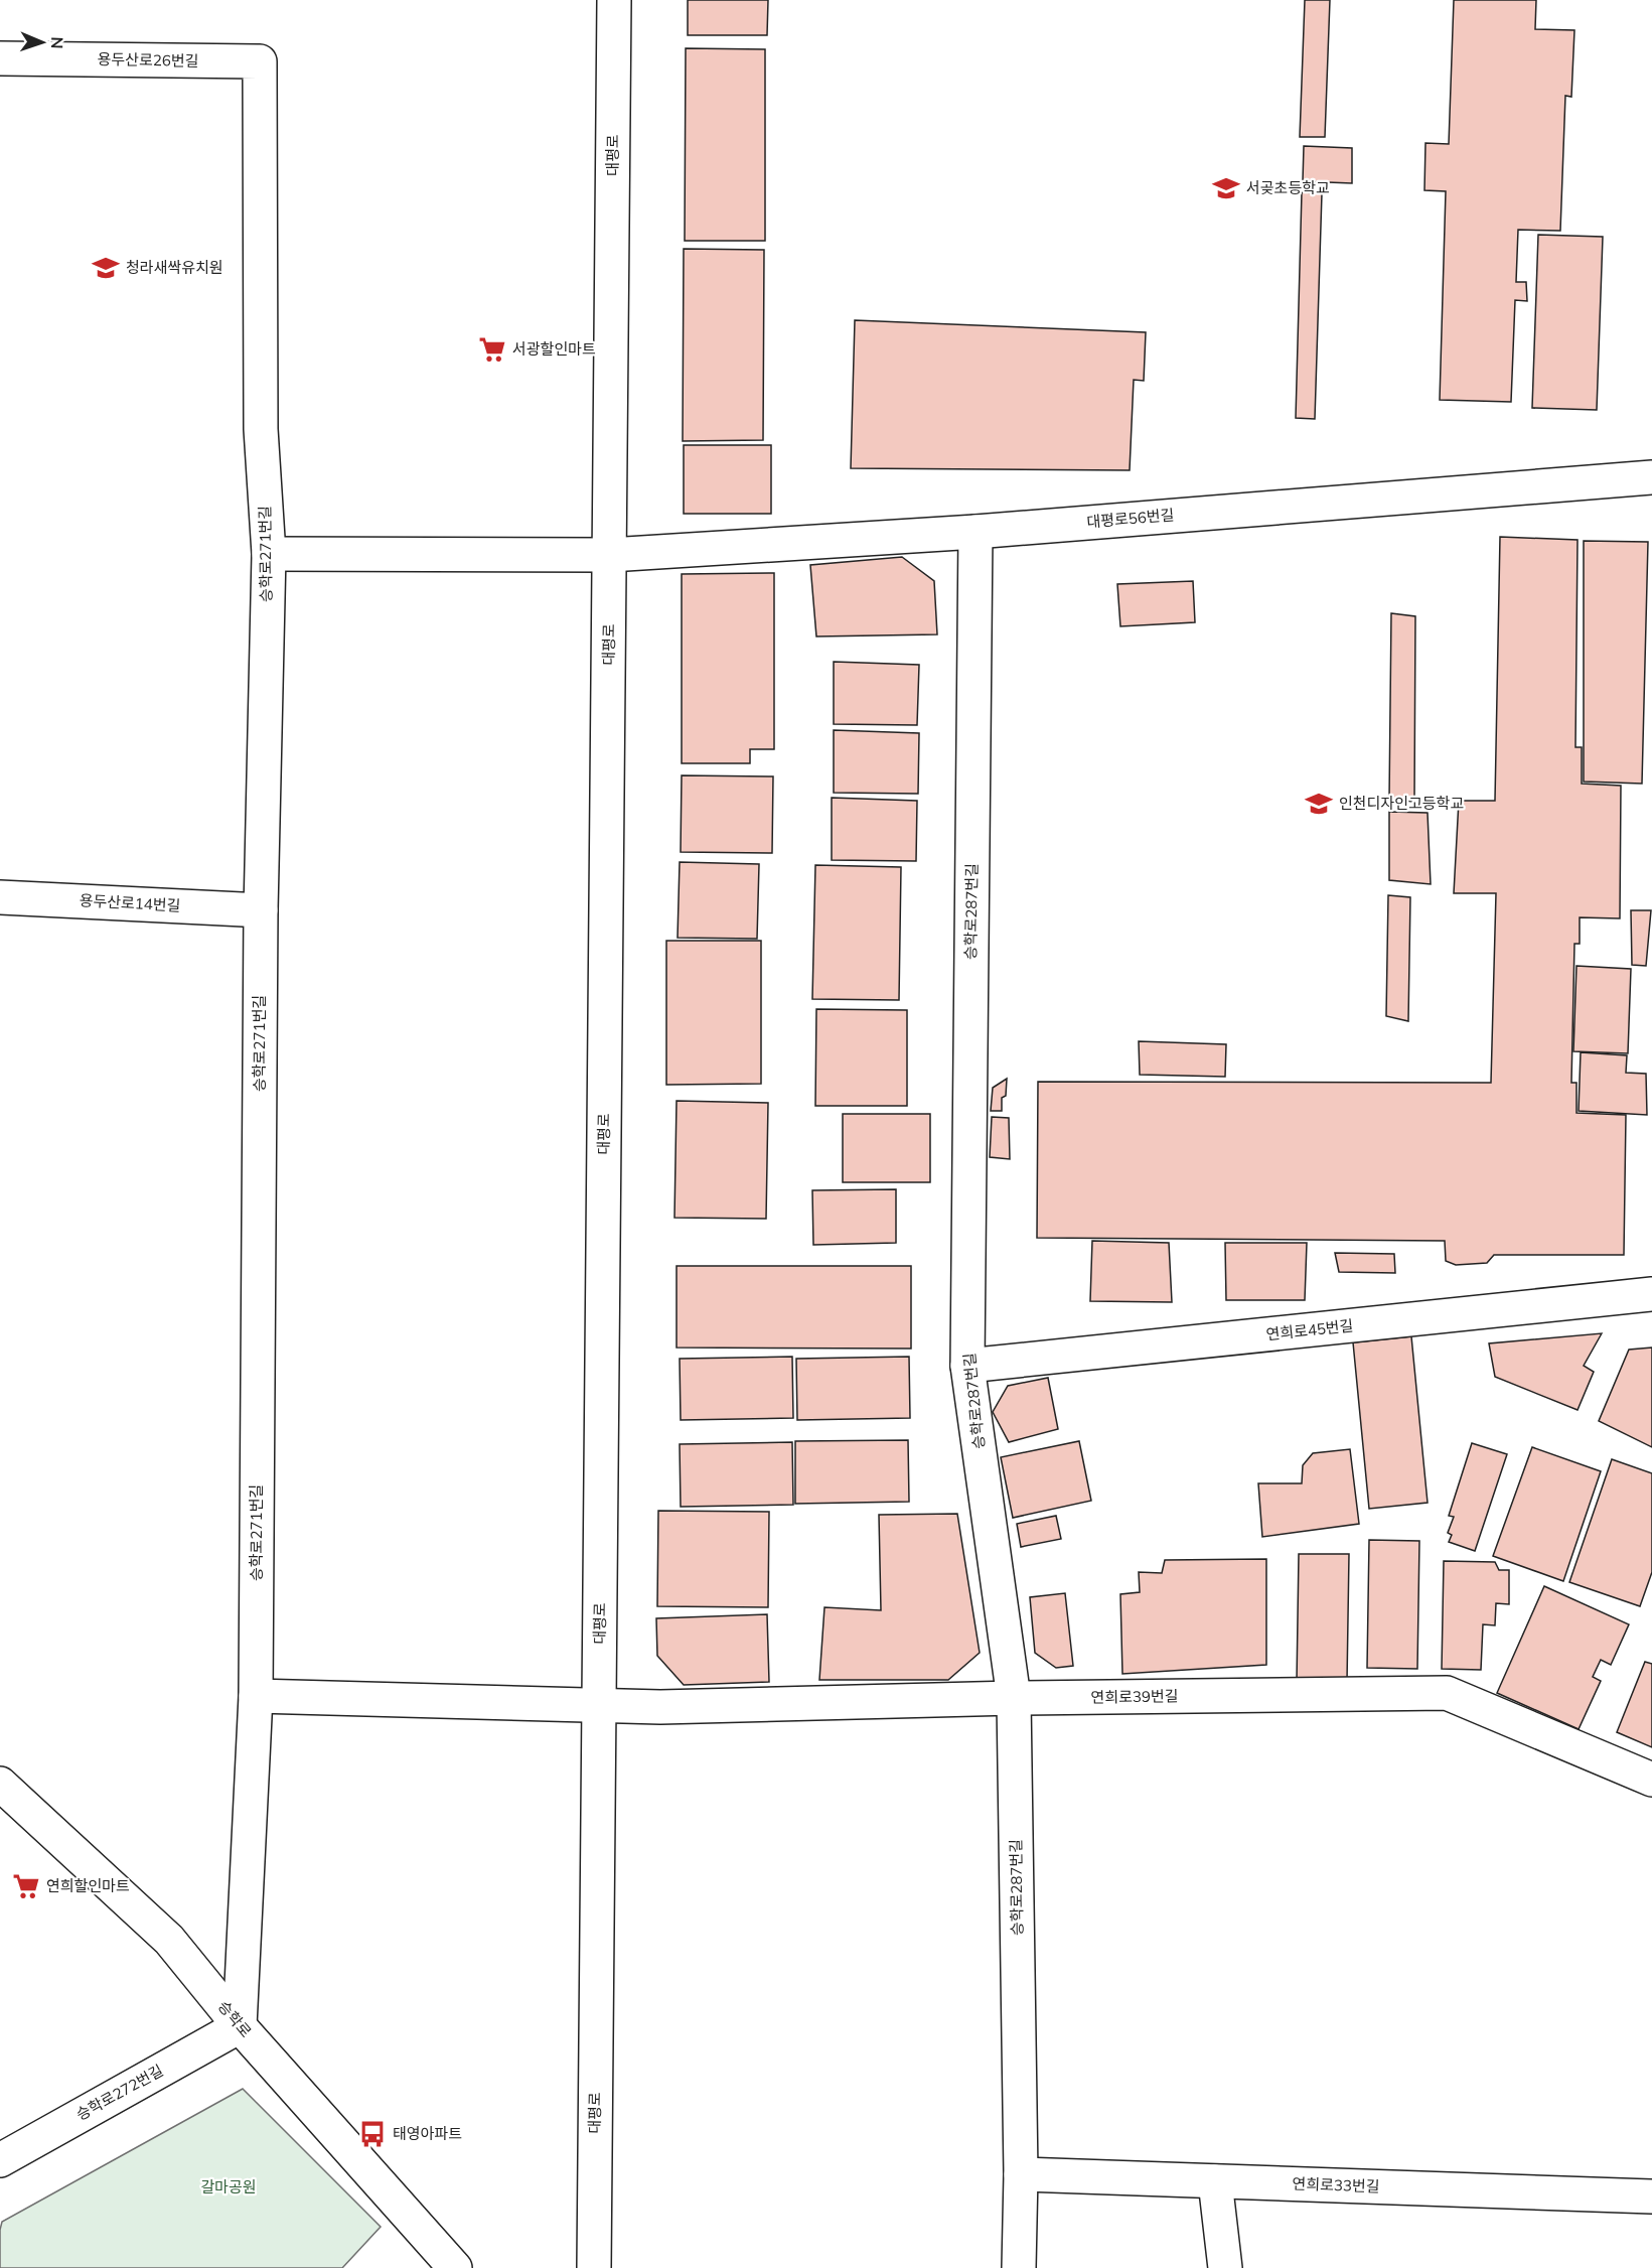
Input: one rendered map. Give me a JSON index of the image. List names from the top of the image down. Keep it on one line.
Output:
{"streets":{"street":["용두산로26번길","대평로","대평로56번길","승학로271번길","용두산로14번길","승학로287번길","연희로45번길","연희로39번길","승학로","승학로272번길","연희로33번길"]},"crossings":[["용두산로26번길","승학로271번길"],["대평로","대평로56번길"],["대평로","연희로39번길"],["대평로56번길","승학로271번길"],["대평로56번길","승학로287번길"],["승학로271번길","용두산로14번길"],["승학로271번길","연희로39번길"],["승학로271번길","승학로"],["승학로271번길","승학로272번길"],["승학로287번길","연희로45번길"],["승학로287번길","연희로39번길"],["승학로287번길","연희로33번길"],["승학로","승학로272번길"]],"parks":["갈마공원"],"places":{"school or university":["서곶초등학교","청라새싹유치원","인천디자인고등학교"],"supermarket":["서광할인마트","연희할인마트"],"bus stop":["태영아파트"]},"north":"right"}
